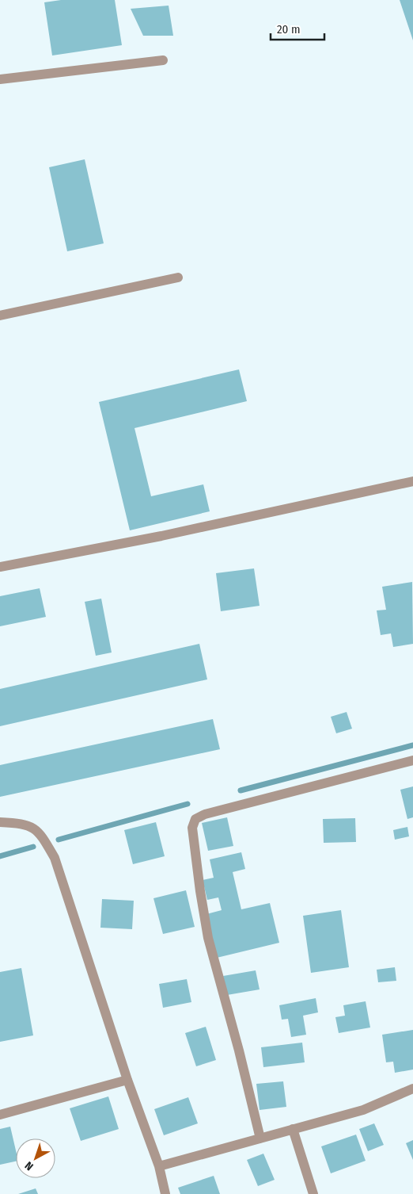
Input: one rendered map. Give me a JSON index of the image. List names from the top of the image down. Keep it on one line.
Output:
{"scale_bar":"20 m","north":"bottom left"}
